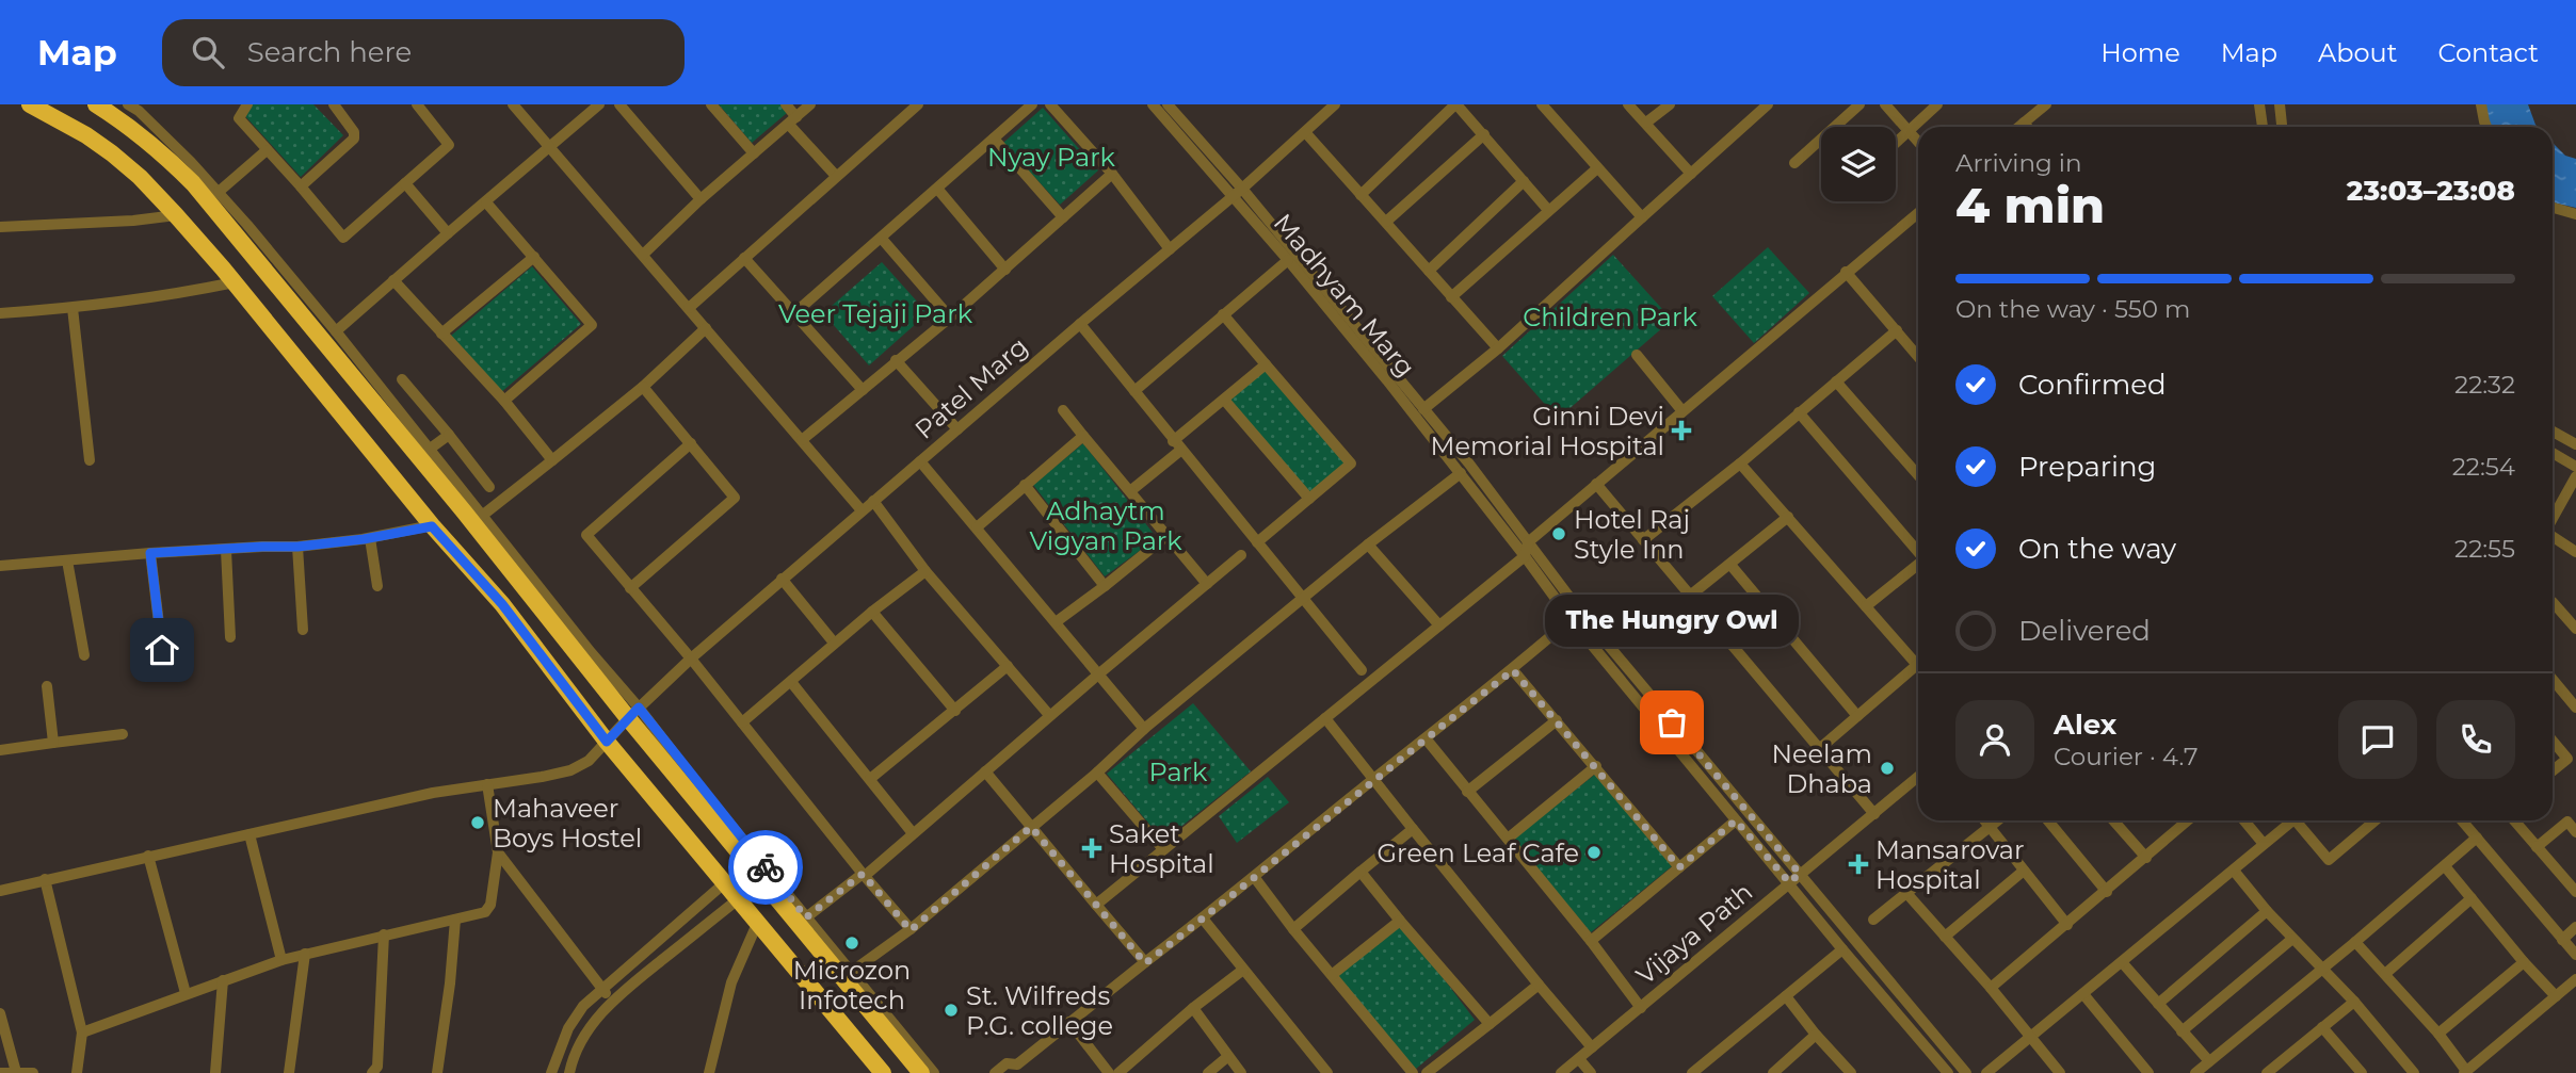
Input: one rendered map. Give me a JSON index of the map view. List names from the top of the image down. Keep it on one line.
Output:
{"streets":{"street":["Madhyam Marg","Patel Marg","Vijaya Path"]},"crossings":[["Madhyam Marg","Patel Marg"],["Madhyam Marg","Vijaya Path"]],"parks":["Nyay Park","Veer Tejaji Park","Children Park","Adhaytm Vigyan Park","Park"],"places":{"health":["Ginni Devi Memorial Hospital","Saket Hospital","Mansarovar Hospital"],"other":["Hotel Raj Style Inn","The Hungry Owl","Neelam Dhaba","Mahaveer Boys Hostel","Green Leaf Cafe","Microzon Infotech","St. Wilfreds P.G. college"]},"page":{"header":"Map","search":"Search here","nav":["Home","Map","About","Contact"],"heading":["4 min","Arriving in","23:03–23:08"],"panel":["Alex","Courier · 4.7"],"bar":"On the way · 550 m","list":[["Confirmed","22:32"],["Preparing","22:54"],["On the way","22:55"],"Delivered"],"bubble":"The Hungry Owl"}}
